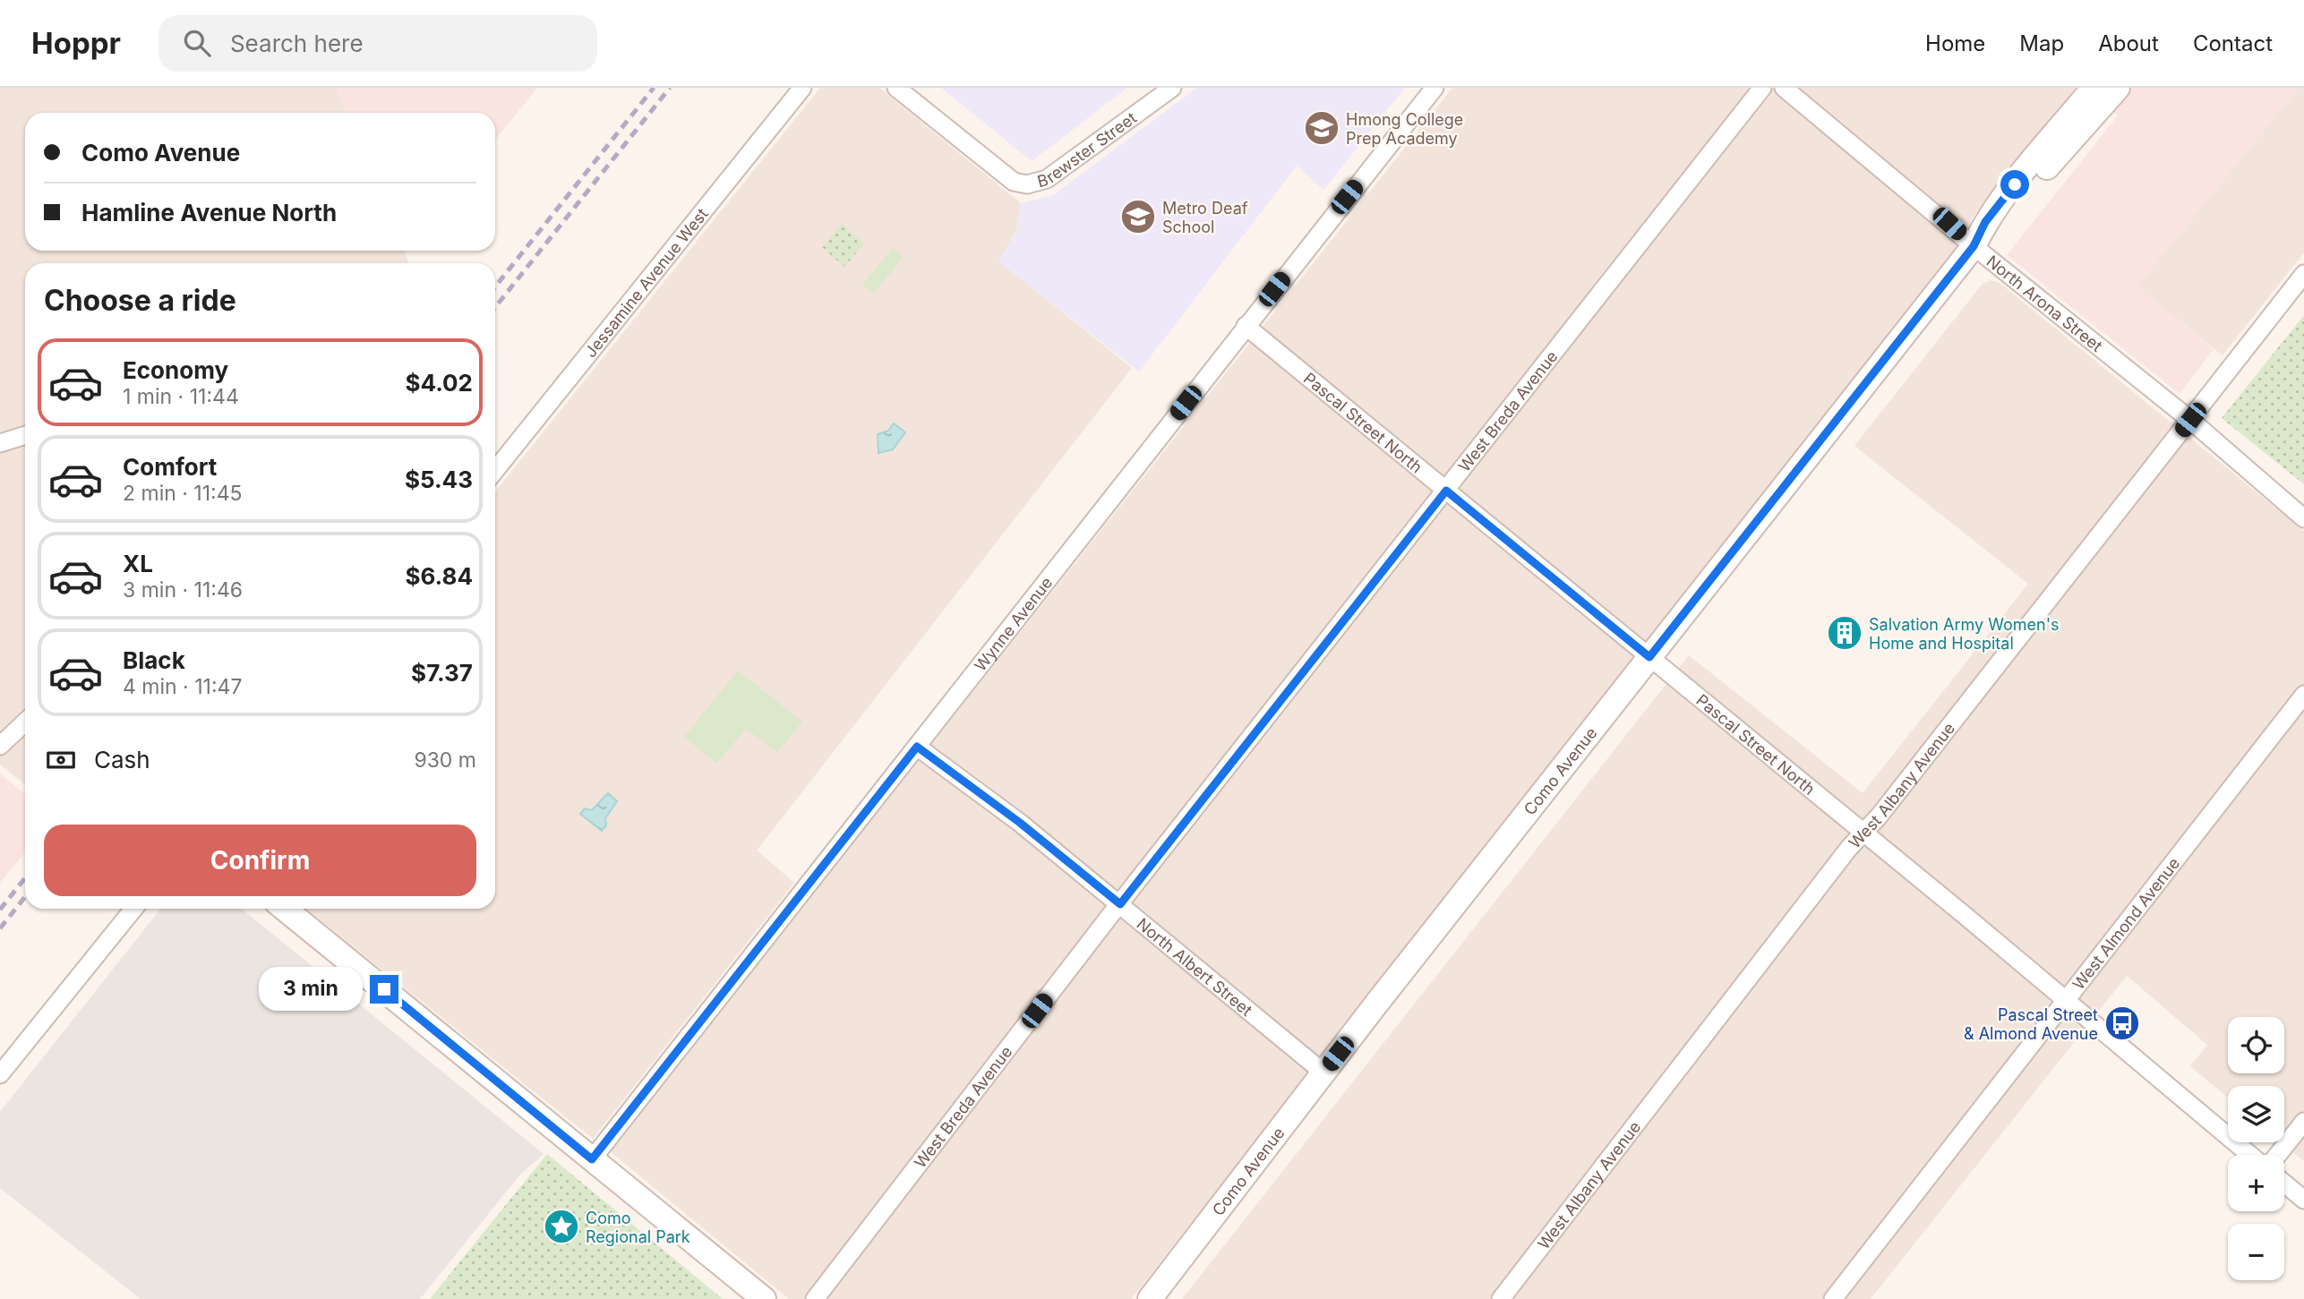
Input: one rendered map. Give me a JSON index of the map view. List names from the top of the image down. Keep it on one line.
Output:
{"streets":{"main road":["Como Avenue"],"street":["Brewster Street","Jessamine Avenue West","North Arona Street","West Breda Avenue","Pascal Street North","Wynne Avenue","West Albany Avenue","West Almond Avenue","North Albert Street"]},"crossings":[["North Arona Street","Como Avenue"],["North Arona Street","West Albany Avenue"],["West Breda Avenue","Pascal Street North"],["West Breda Avenue","North Albert Street"],["Pascal Street North","Wynne Avenue"],["Pascal Street North","Como Avenue"],["Pascal Street North","West Albany Avenue"],["Pascal Street North","West Almond Avenue"],["Wynne Avenue","North Albert Street"],["Como Avenue","North Albert Street"]],"places":{"school or university":["Hmong College Prep Academy","Metro Deaf School"],"building":["Salvation Army Women's Home and Hospital"],"bus stop":["Pascal Street & Almond Avenue"],"place":["Como Regional Park"]},"page":{"header":"Hoppr","search":"Search here","nav":["Home","Map","About","Contact"],"banner":["Como Avenue","Hamline Avenue North"],"heading":"Choose a ride","list":[{"name":"Economy","note":"1 min · 11:44","value":"$4.02"},{"name":"Comfort","note":"2 min · 11:45","value":"$5.43"},{"name":"XL","note":"3 min · 11:46","value":"$6.84"},{"name":"Black","note":"4 min · 11:47","value":"$7.37"}],"pay":["Cash","930 m"],"buttons":"Confirm","bubble":"3 min","map_buttons":["+","−"]}}
